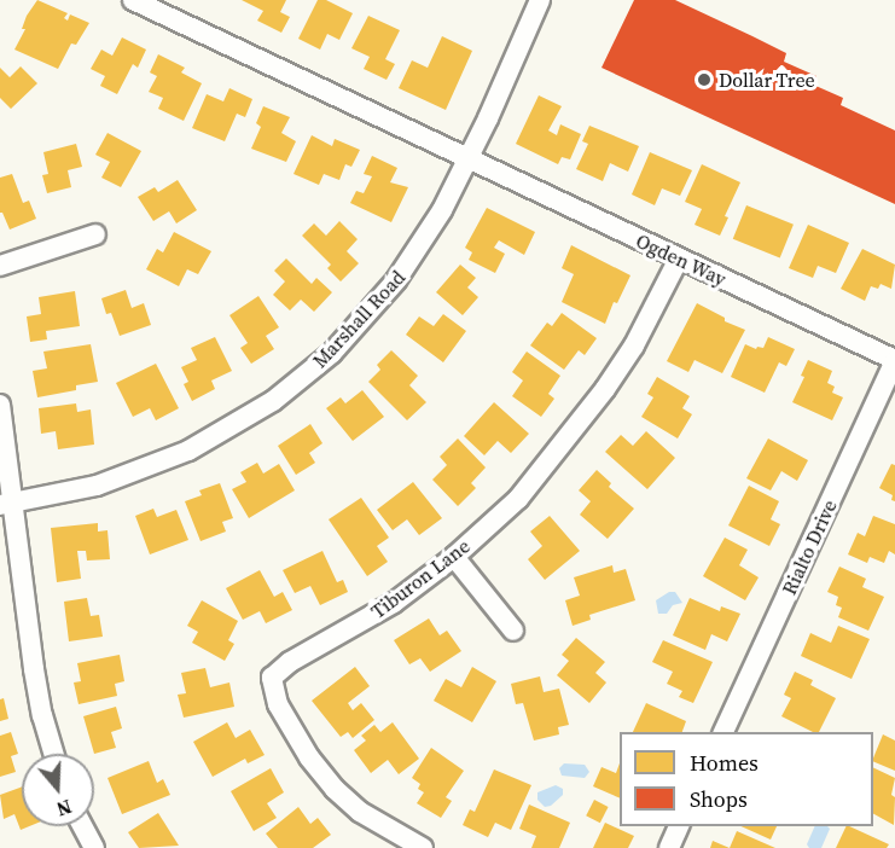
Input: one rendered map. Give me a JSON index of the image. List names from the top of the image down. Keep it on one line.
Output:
{"streets":{"street":["Ogden Way","Marshall Road","Rialto Drive","Tiburon Lane"]},"crossings":[["Ogden Way","Marshall Road"],["Ogden Way","Rialto Drive"],["Ogden Way","Tiburon Lane"]],"places":["Dollar Tree"],"legend":["Homes","Shops"],"north":"bottom"}
